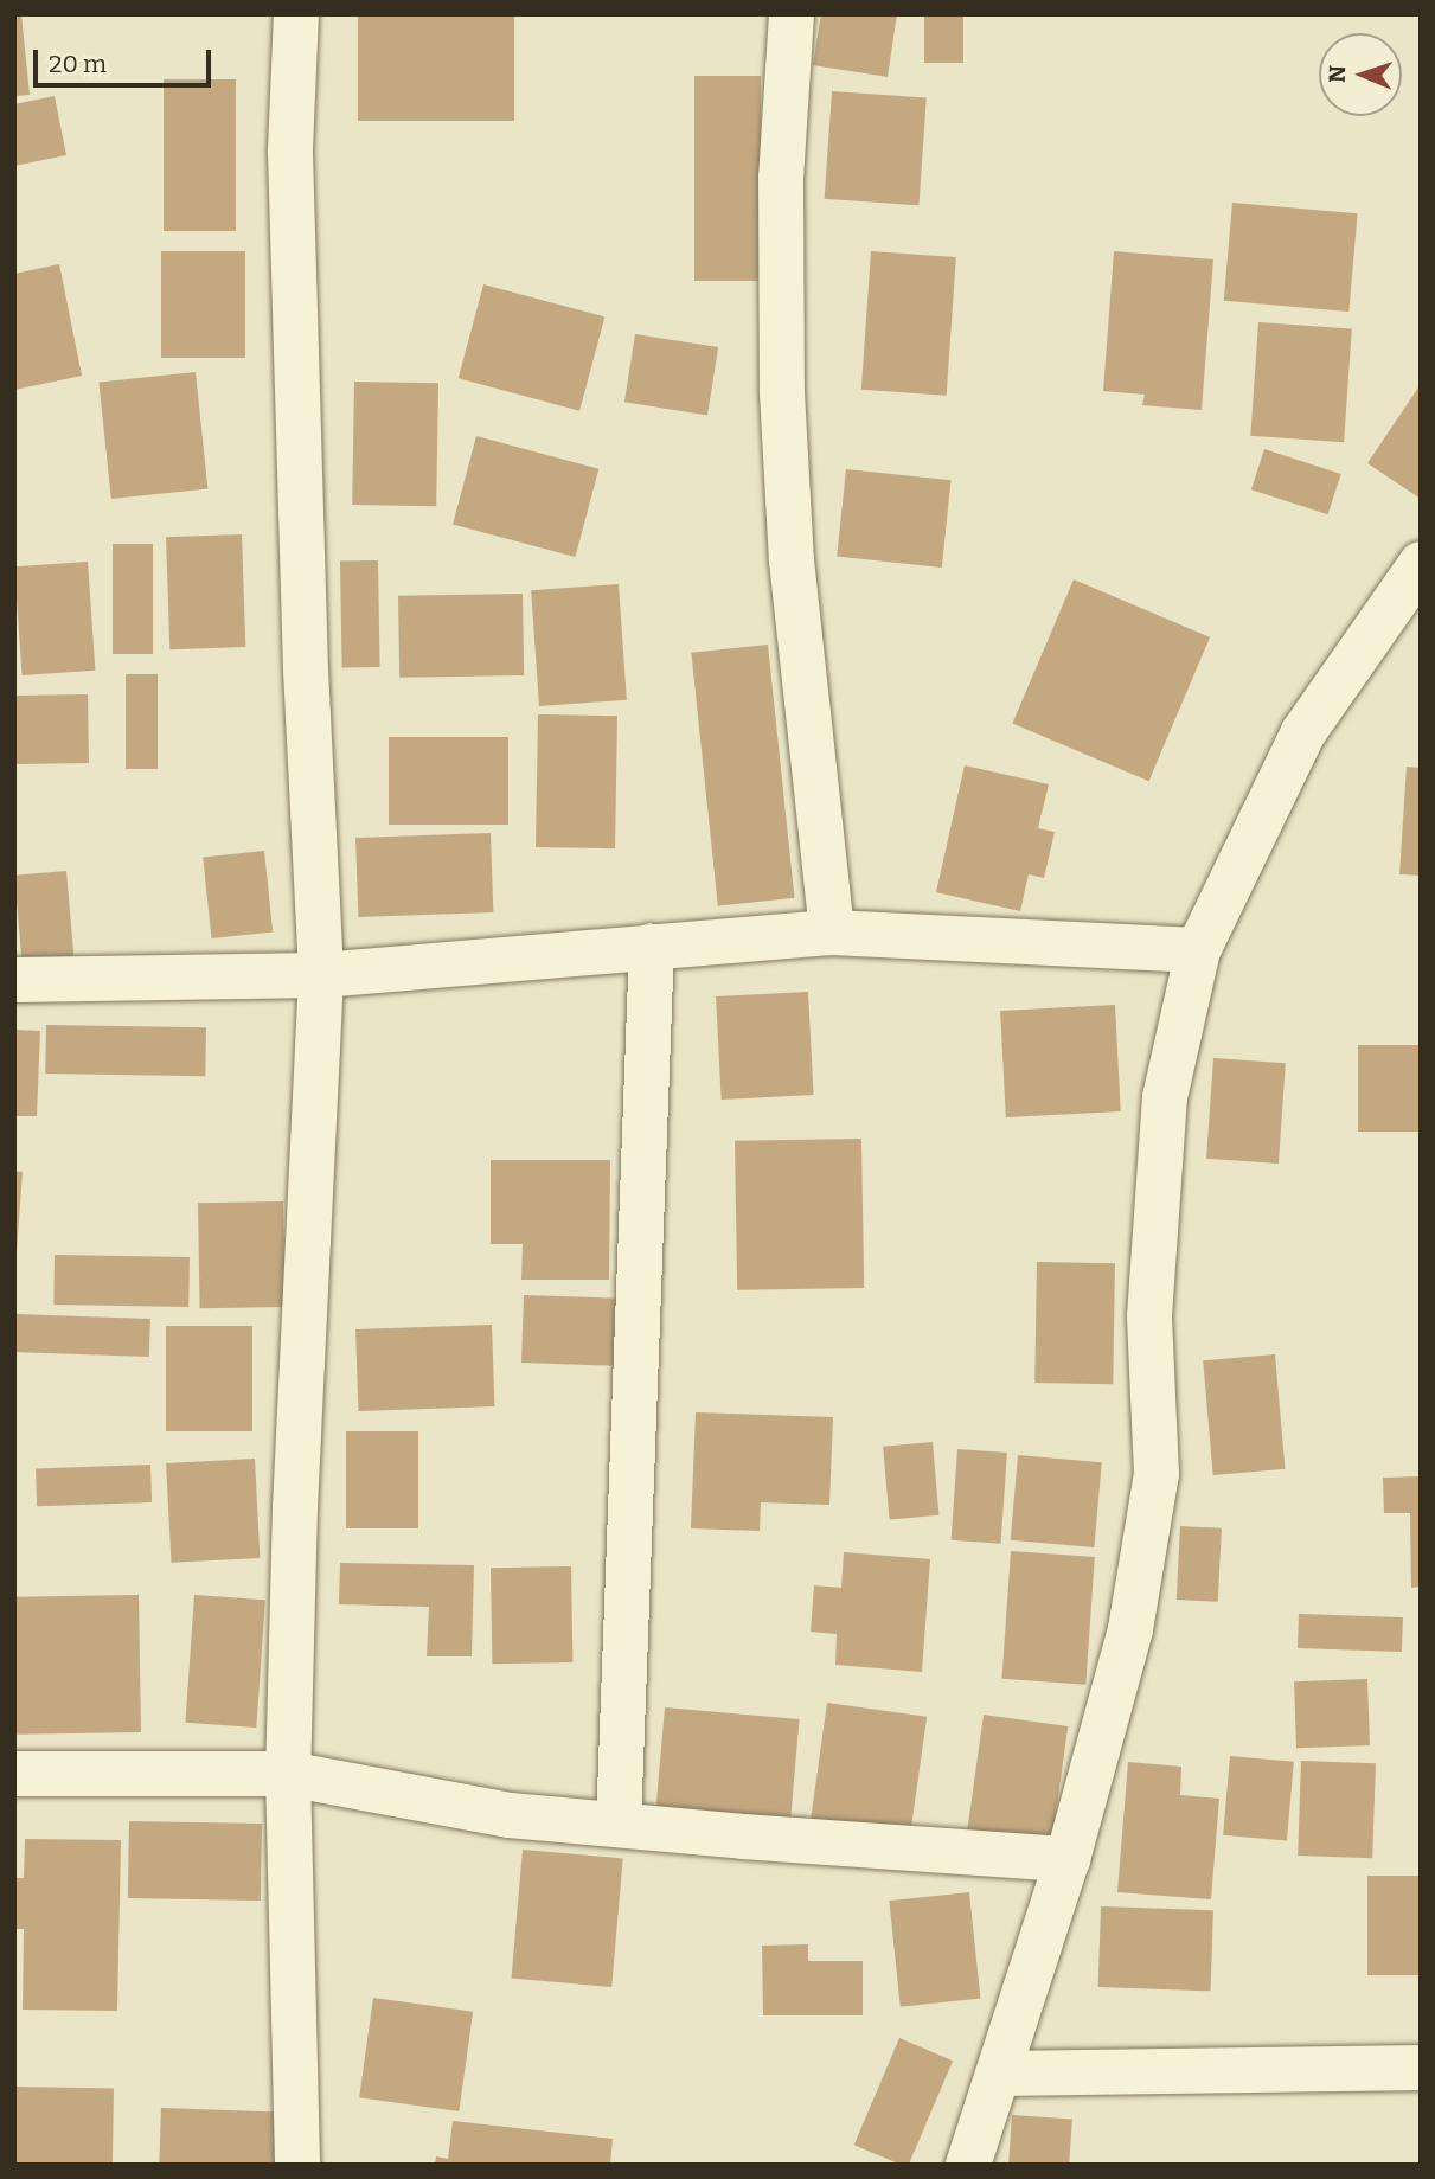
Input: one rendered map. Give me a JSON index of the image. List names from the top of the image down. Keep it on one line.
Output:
{"scale_bar":"20 m","north":"left"}
